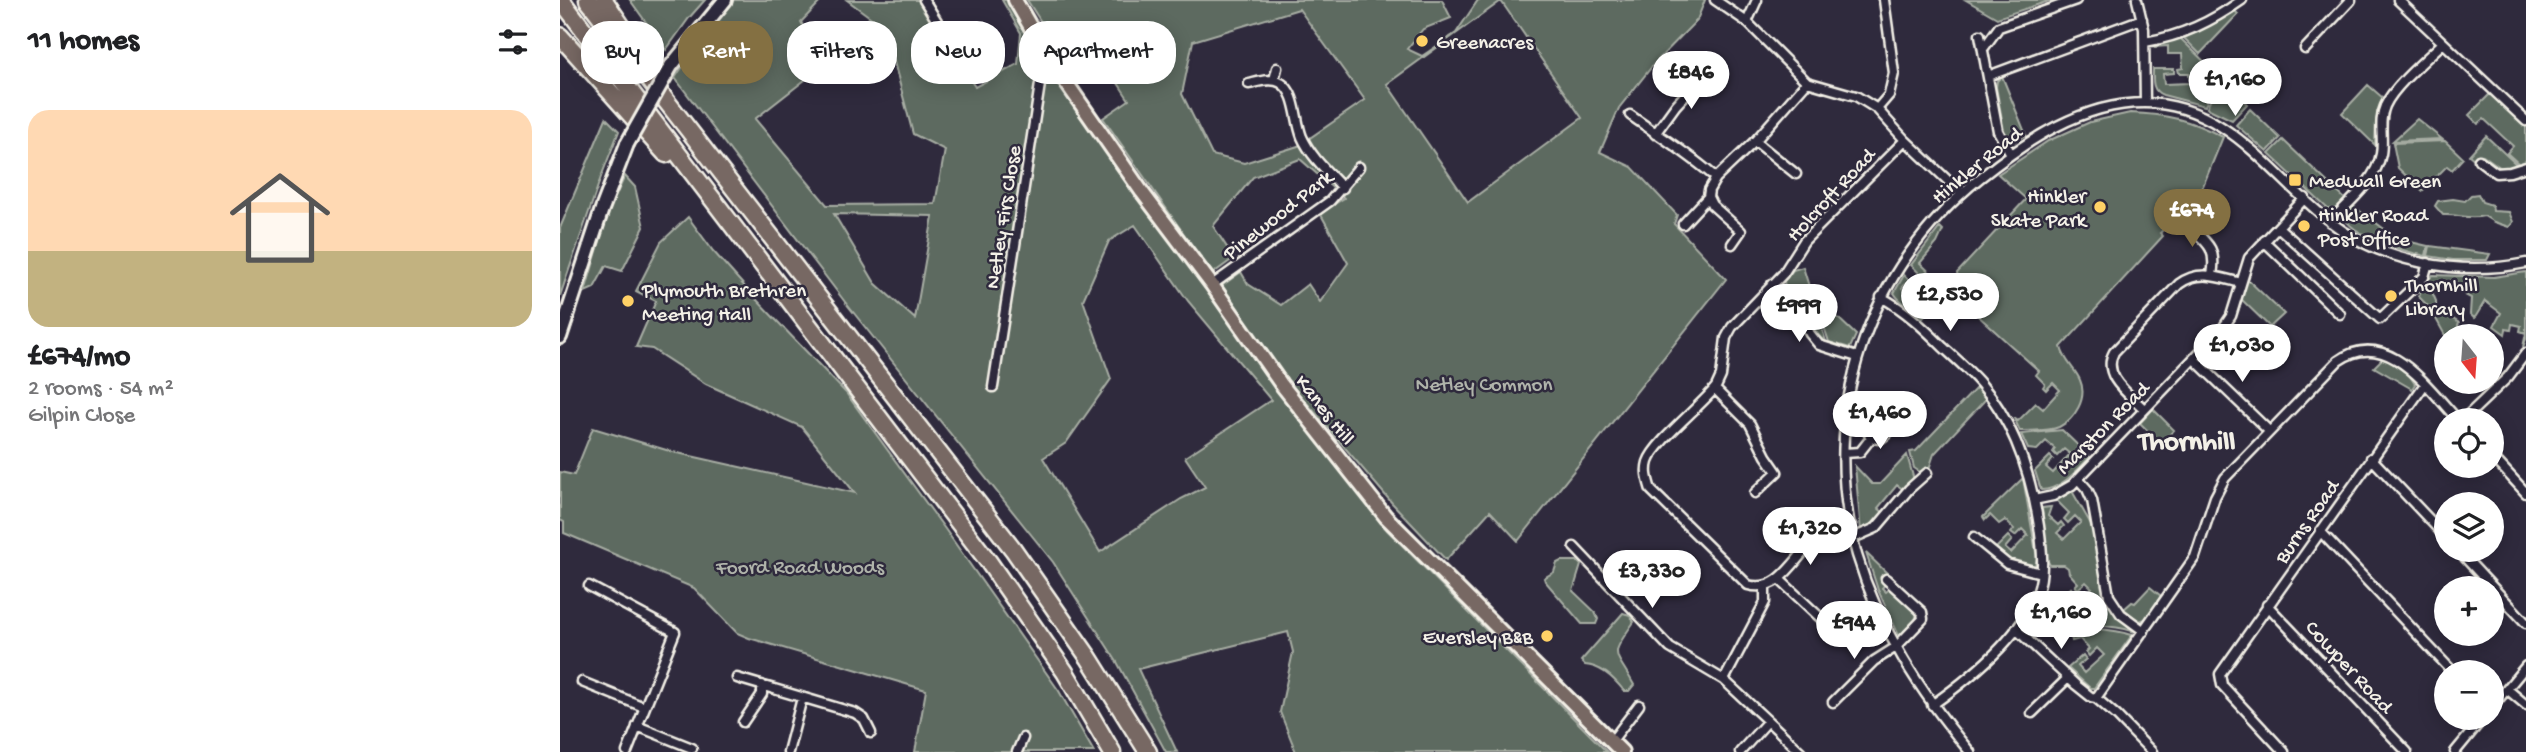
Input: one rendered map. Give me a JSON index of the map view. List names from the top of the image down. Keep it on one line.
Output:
{"streets":{"main road":["Kanes Hill"],"street":["Hinkler Road","Holcroft Road","Pinewood Park","Netley Firs Close","Marston Road","Burns Road","Cowper Road"]},"crossings":[["Hinkler Road","Marston Road"],["Pinewood Park","Kanes Hill"],["Burns Road","Cowper Road"]],"districts":["Thornhill"],"parks":["Netley Common","Foord Road Woods"],"places":{"other":["Greenacres","Hinkler Skate Park","Hinkler Road Post Office","Thornhill Library","Plymouth Brethren Meeting Hall","Eversley B&B"],"transit":["Medwall Green"]},"north":"bottom","page":{"heading":"11 homes","chip":["Buy","Rent","Filters","New","Apartment"],"price":["£846","£1,160","£674","£2,530","£999","£1,030","£1,460","£1,320","£3,330","£1,160","£944"],"list":[{"name":"£674/mo","note":"2 rooms · 54 m² · Gilpin Close"}],"map_buttons":["+","−"]}}
